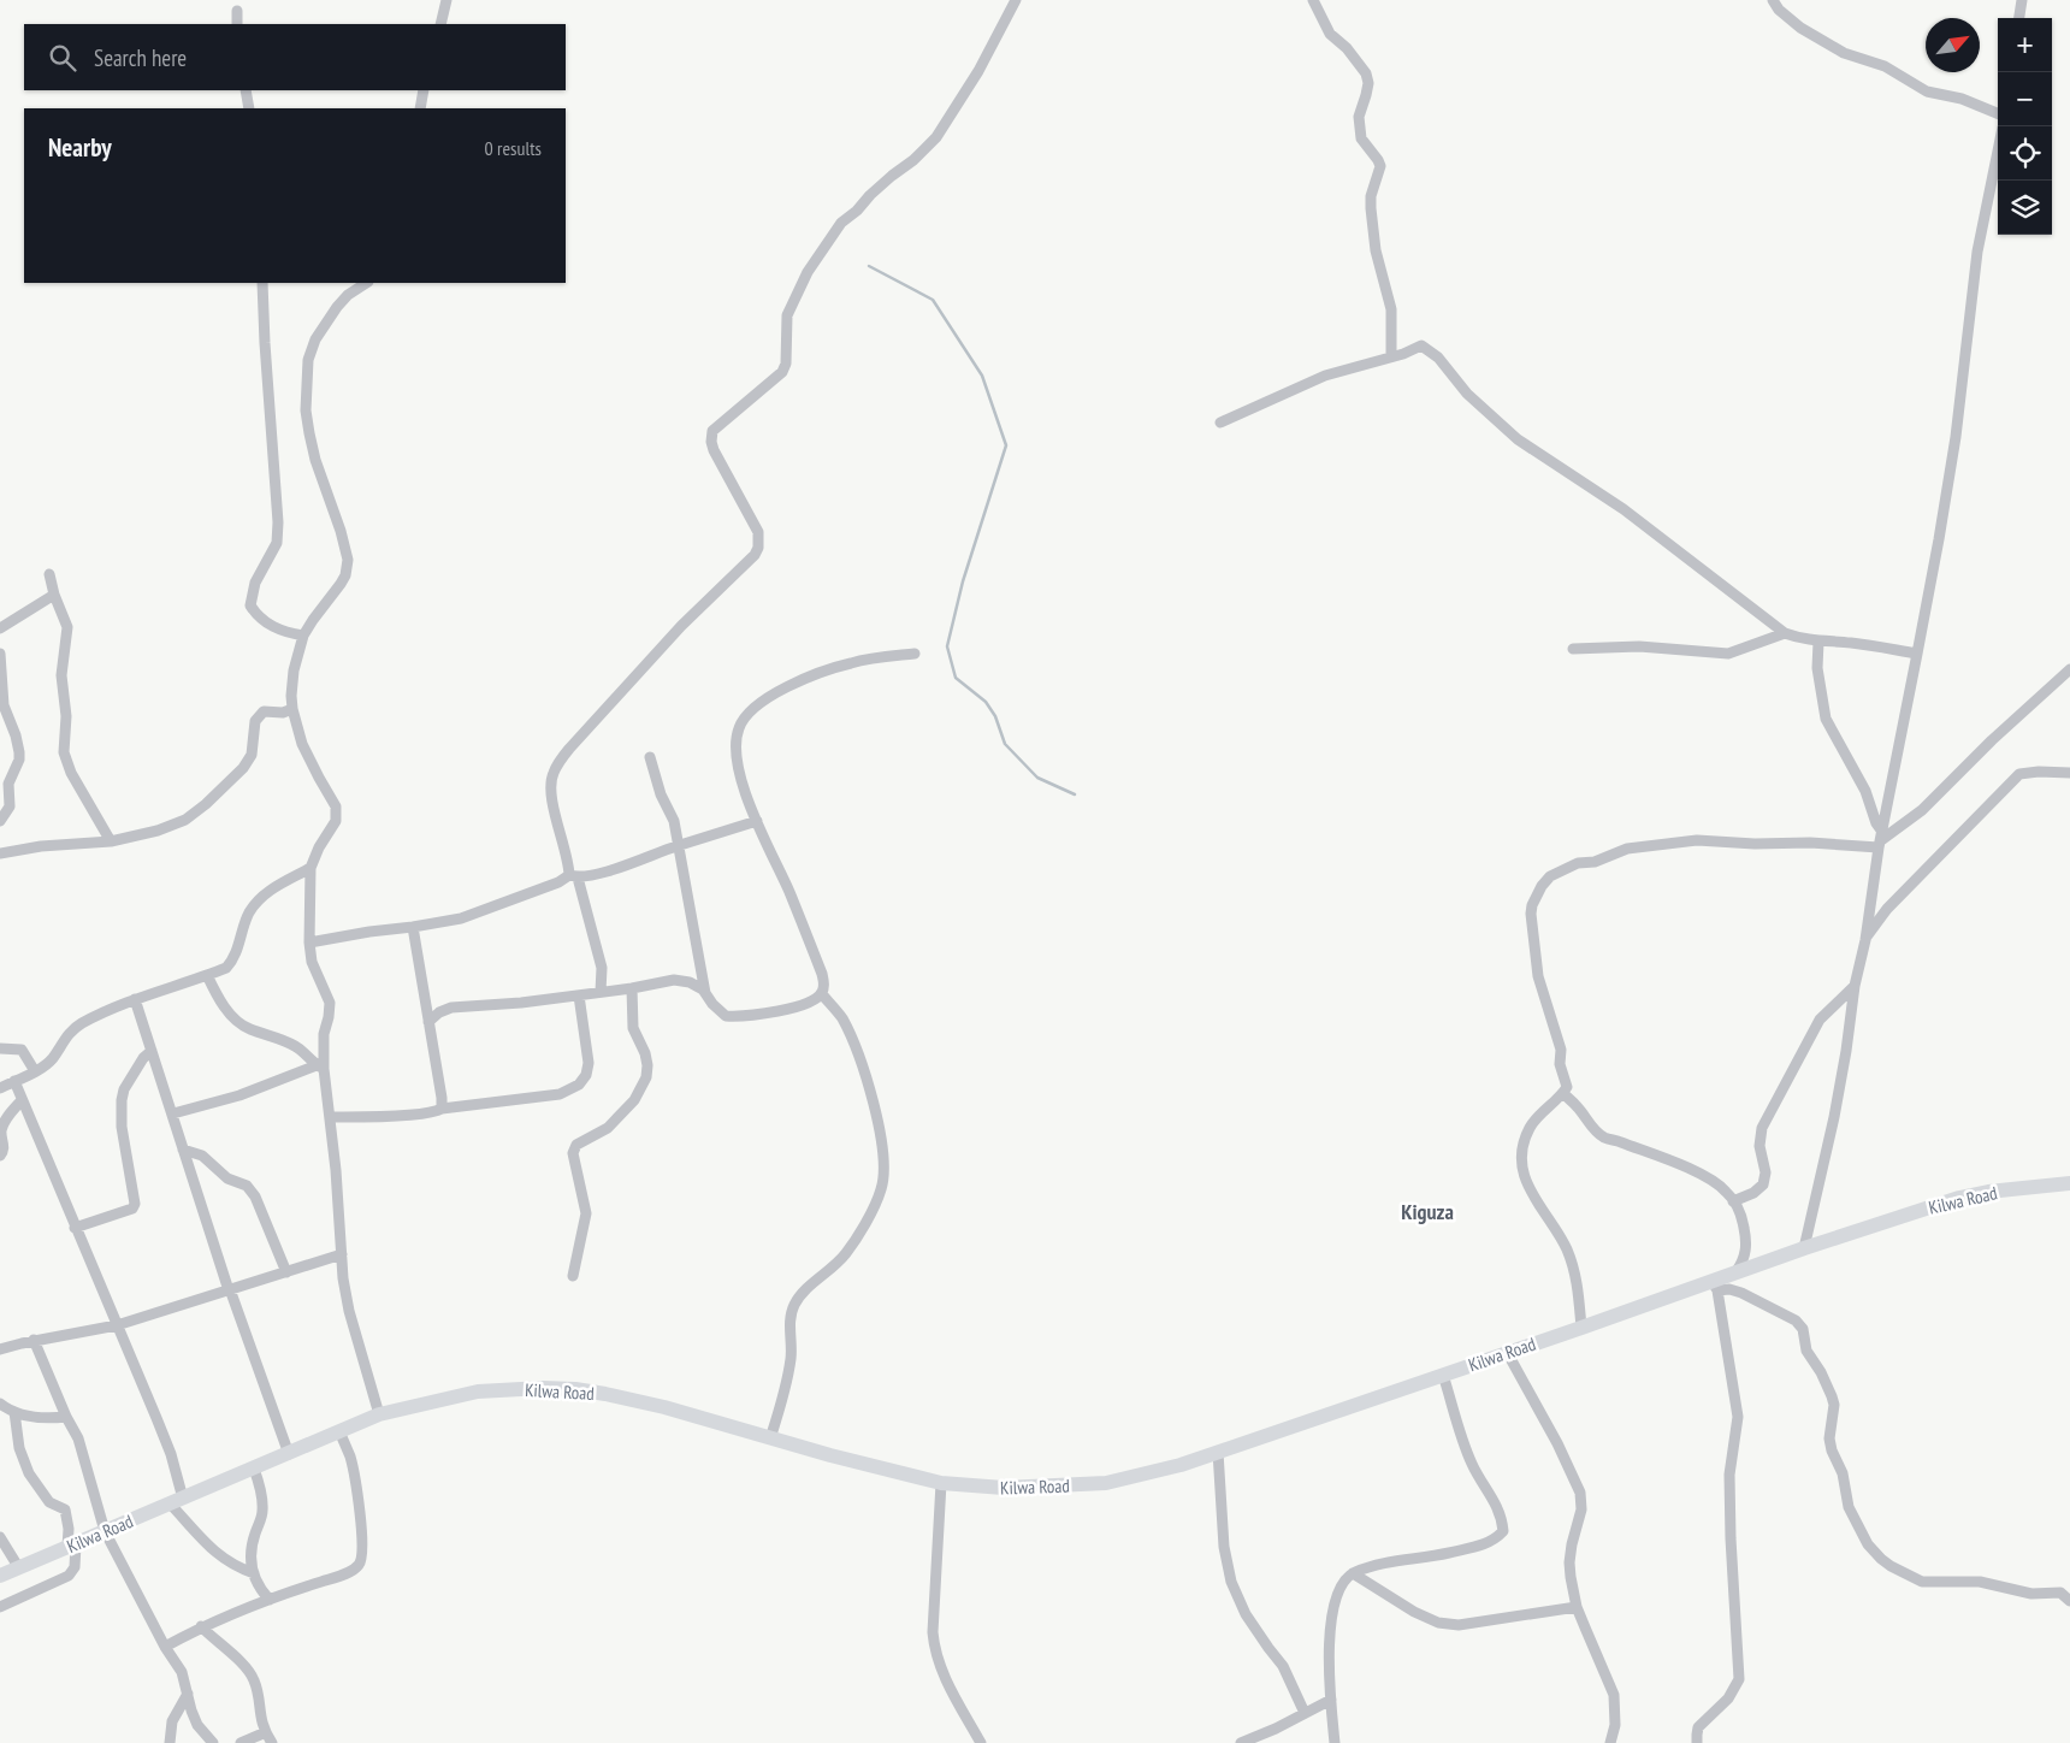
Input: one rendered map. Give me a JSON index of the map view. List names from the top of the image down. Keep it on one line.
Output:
{"streets":{"highway":["Kilwa Road"]},"districts":["Kiguza"],"north":"top right","page":{"map_buttons":["+","−"],"search":"Search here","heading":["Nearby","0 results"]}}
